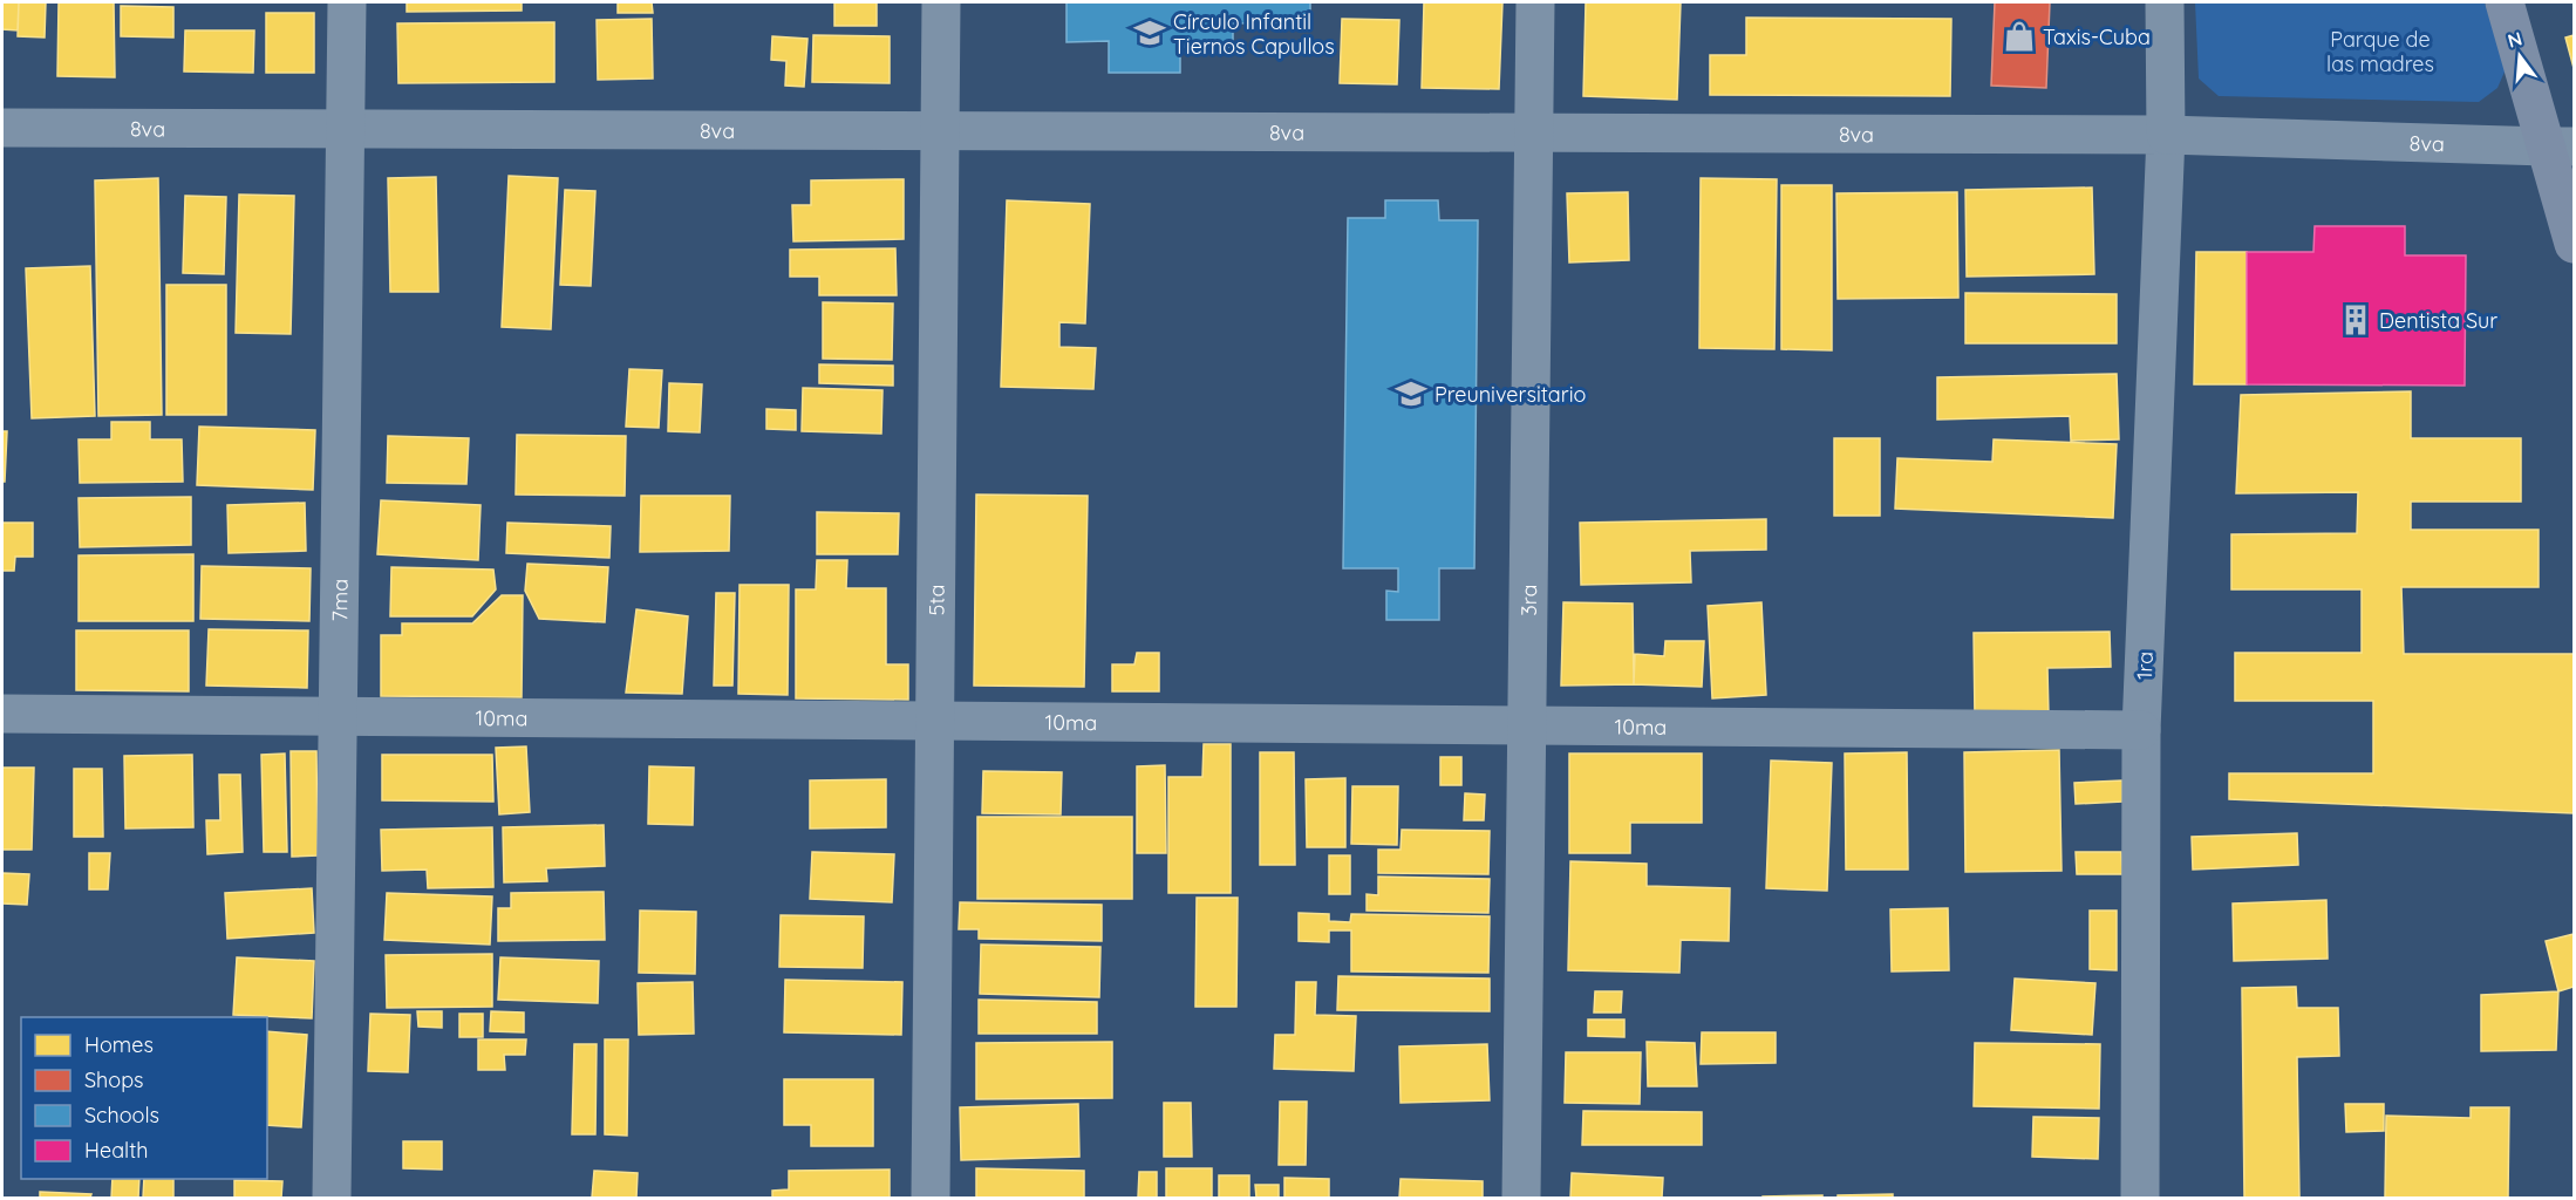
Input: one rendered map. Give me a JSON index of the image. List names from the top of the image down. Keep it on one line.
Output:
{"streets":{"street":["8va","7ma","5ta","3ra","1ra","10ma"]},"crossings":[["8va","7ma"],["8va","5ta"],["8va","3ra"],["8va","1ra"],["7ma","10ma"],["5ta","10ma"],["3ra","10ma"],["1ra","10ma"]],"parks":["Parque de las madres"],"places":{"school or university":["Círculo Infantil Tiernos Capullos","Preuniversitario"],"shop":["Taxis-Cuba"],"building":["Dentista Sur"]},"legend":["Homes","Shops","Schools","Health"],"north":"top"}
